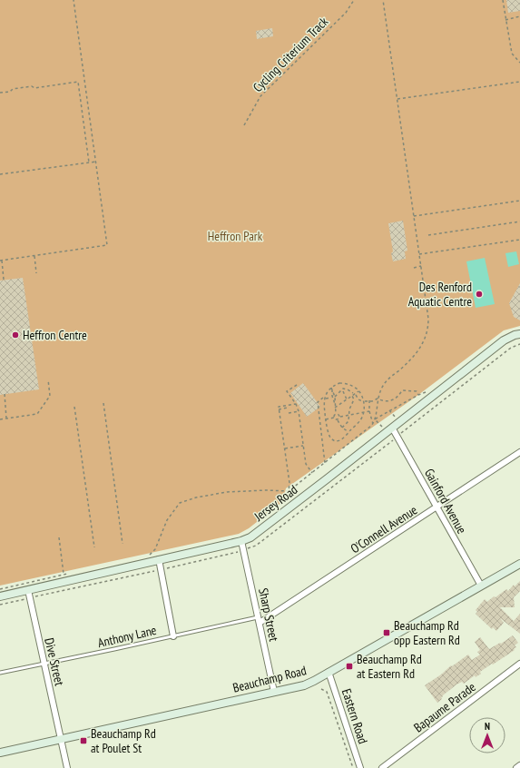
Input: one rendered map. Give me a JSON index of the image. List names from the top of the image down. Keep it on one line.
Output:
{"streets":{"street":["Gainford Avenue","Jersey Road","O'Connell Avenue","Sharp Street","Dive Street","Beauchamp Road","Bapaume Parade","Eastern Road"],"lane":["Anthony Lane"],"path":["Cycling Criterium Track"]},"crossings":[["Gainford Avenue","Jersey Road"],["Gainford Avenue","O'Connell Avenue"],["Gainford Avenue","Beauchamp Road"],["Jersey Road","Sharp Street"],["Jersey Road","Dive Street"],["O'Connell Avenue","Sharp Street"],["Sharp Street","Anthony Lane"],["Sharp Street","Beauchamp Road"],["Anthony Lane","Dive Street"],["Dive Street","Beauchamp Road"],["Beauchamp Road","Eastern Road"]],"parks":["Heffron Park"],"places":{"other":["Des Renford Aquatic Centre","Heffron Centre"],"transit":["Beauchamp Rd opp Eastern Rd","Beauchamp Rd at Eastern Rd","Beauchamp Rd at Poulet St"]},"north":"top"}
